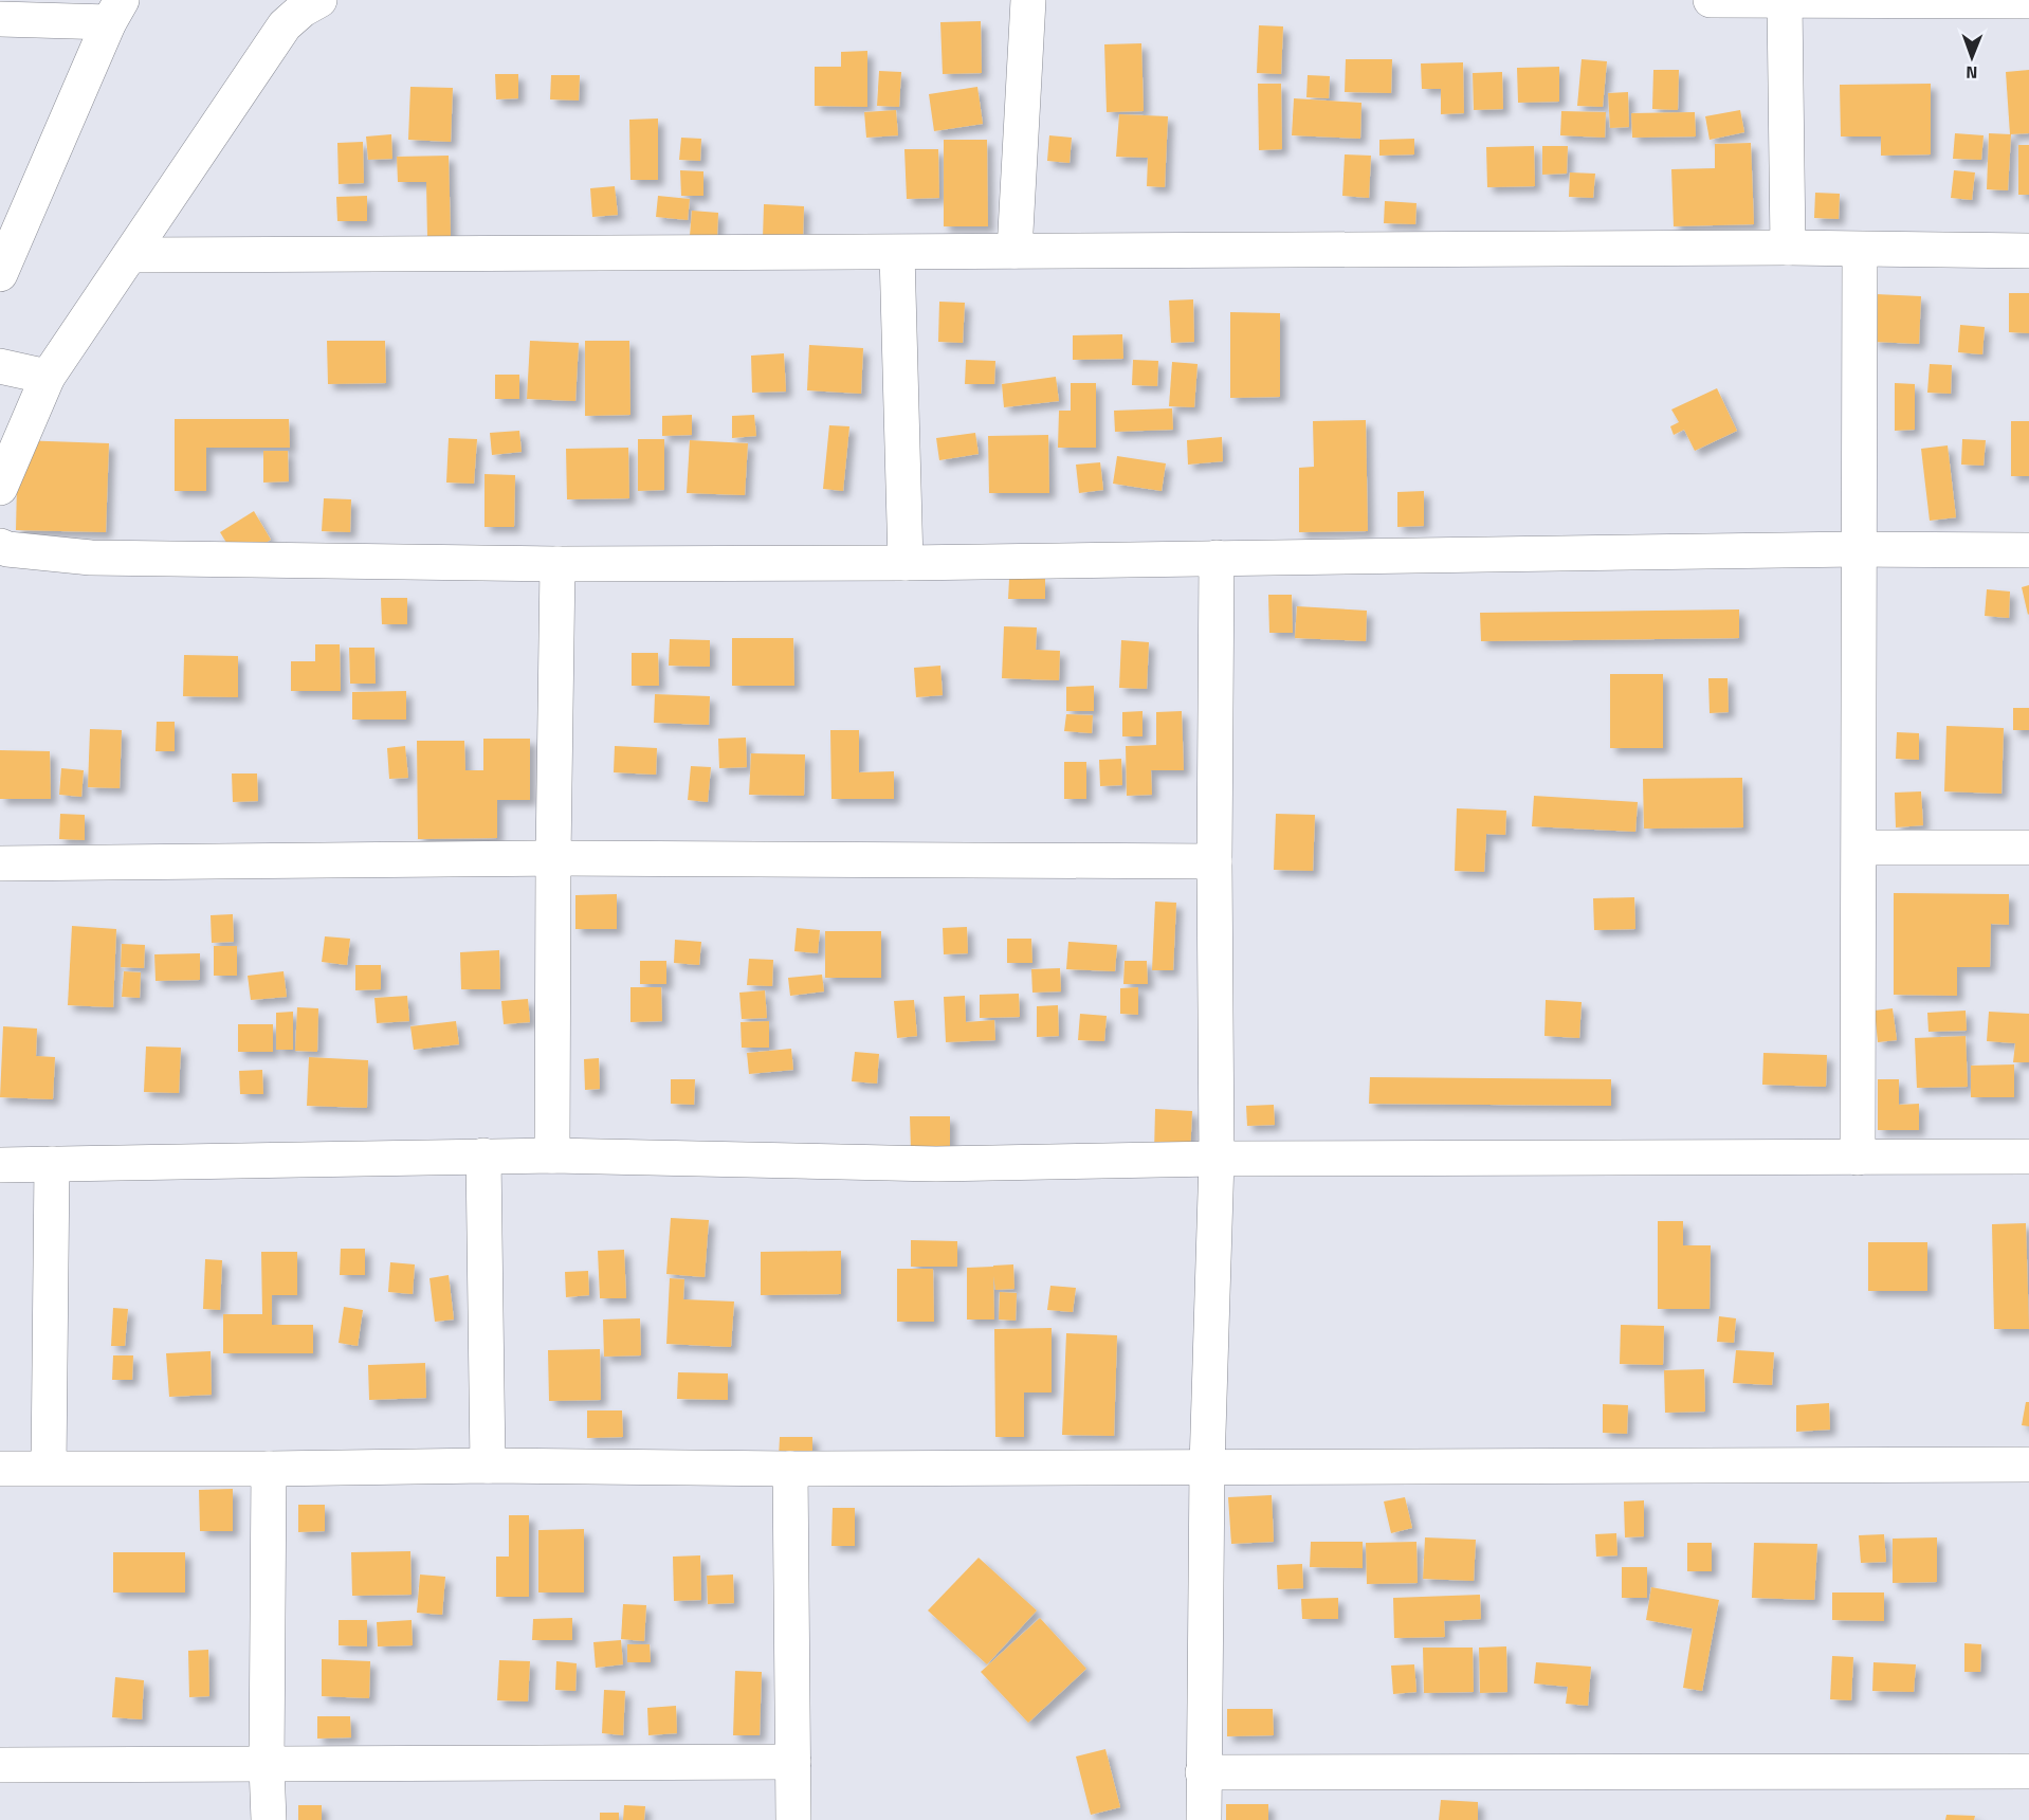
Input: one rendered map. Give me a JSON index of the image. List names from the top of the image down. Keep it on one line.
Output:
{"north":"bottom"}
